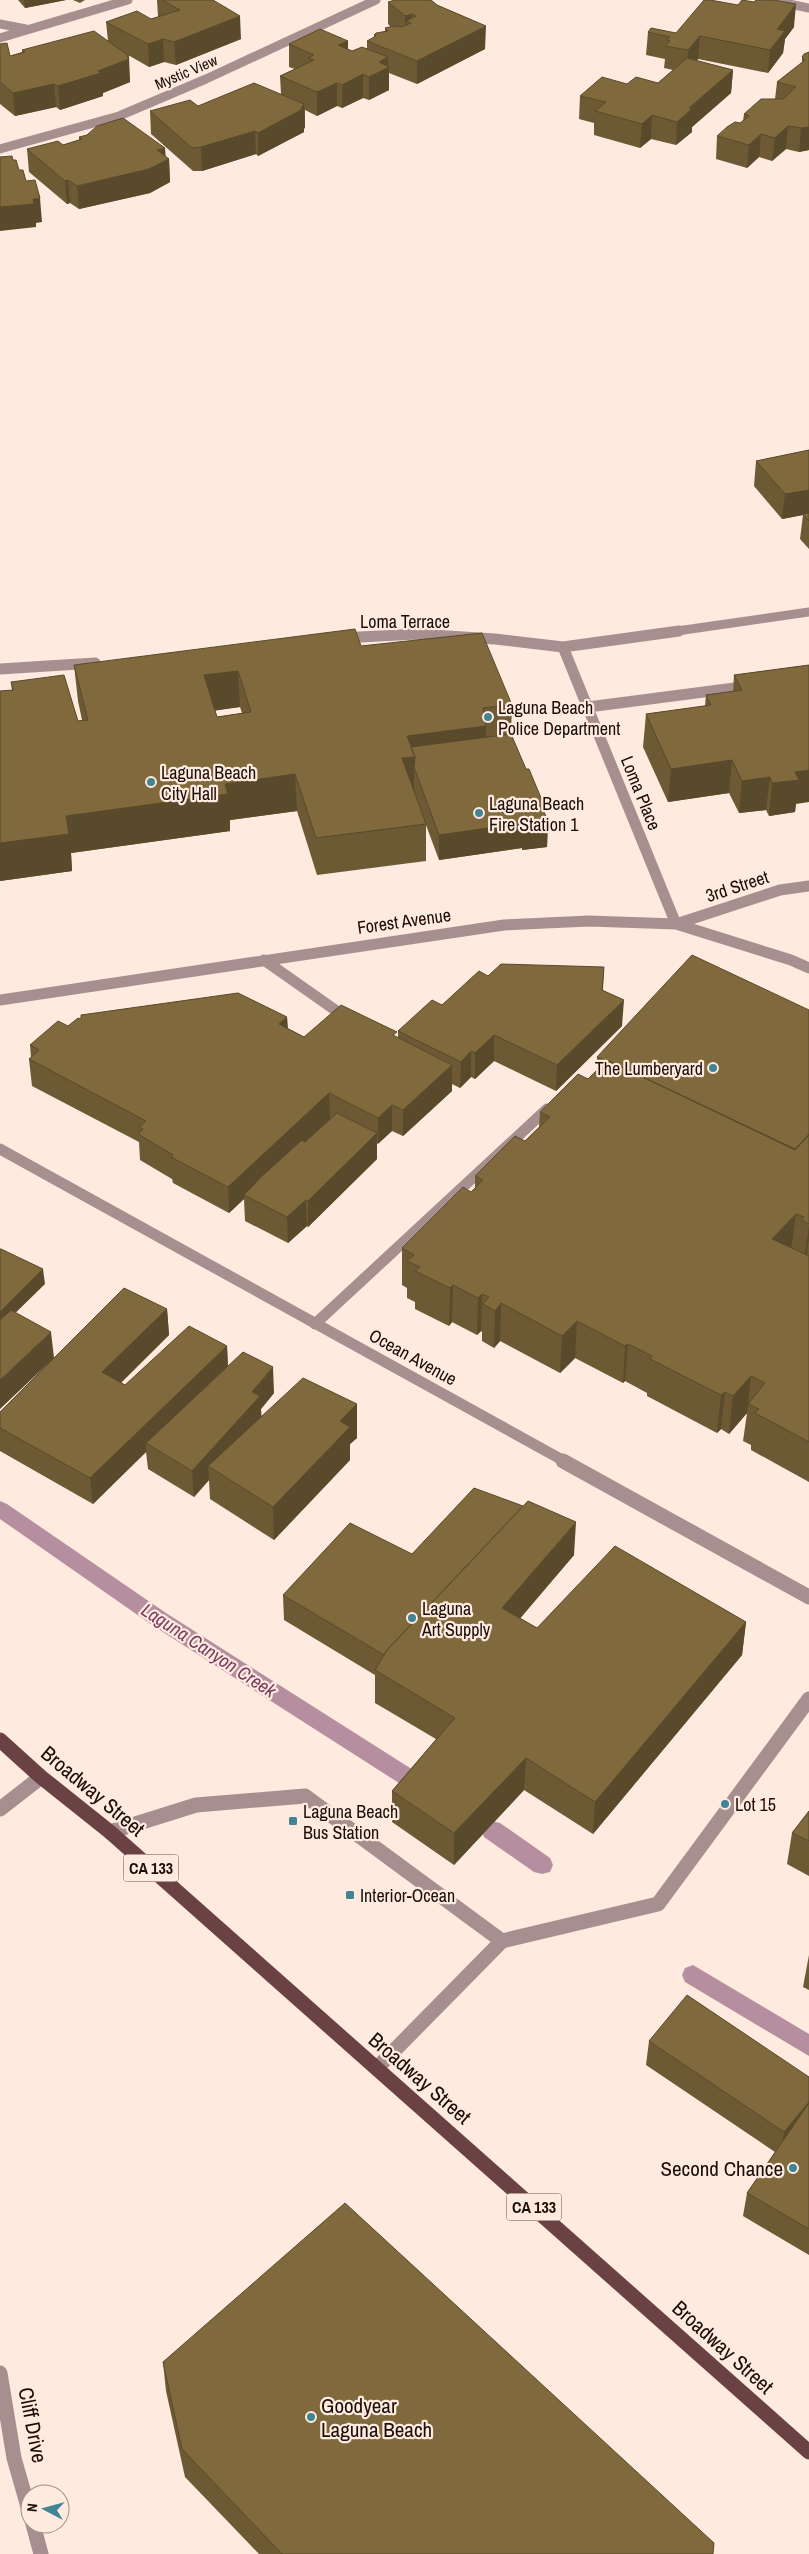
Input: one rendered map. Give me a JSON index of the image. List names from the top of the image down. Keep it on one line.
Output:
{"streets":{"main road":["Broadway Street","CA 133"],"street":["Mystic View","Loma Terrace","Loma Place","3rd Street","Forest Avenue","Ocean Avenue","Cliff Drive"]},"crossings":[["Loma Terrace","Loma Place"],["Loma Place","3rd Street"],["Loma Place","Forest Avenue"],["3rd Street","Forest Avenue"]],"water":["Laguna Canyon Creek"],"places":{"other":["Laguna Beach Police Department","Laguna Beach City Hall","Laguna Beach Fire Station 1","The Lumberyard","Laguna Art Supply","Lot 15","Second Chance","Goodyear Laguna Beach"],"transit":["Laguna Beach Bus Station","Interior-Ocean"]},"north":"left"}
